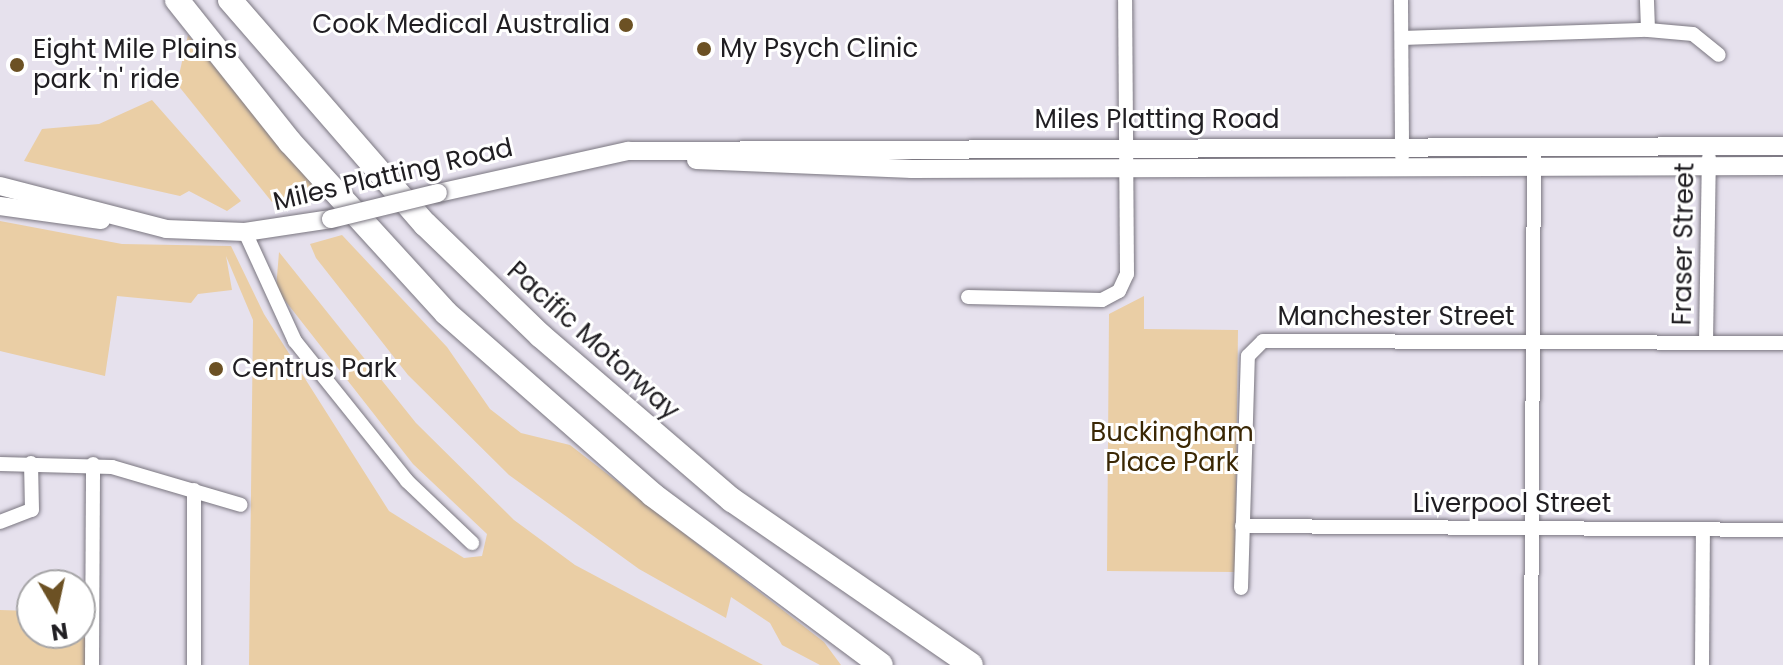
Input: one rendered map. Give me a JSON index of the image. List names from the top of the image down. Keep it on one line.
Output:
{"streets":{"highway":["Pacific Motorway"],"main road":["Miles Platting Road"],"street":["Fraser Street","Manchester Street","Liverpool Street"]},"crossings":[["Miles Platting Road","Fraser Street"],["Fraser Street","Manchester Street"],["Manchester Street","Liverpool Street"]],"parks":["Buckingham Place Park"],"places":["Cook Medical Australia","My Psych Clinic","Eight Mile Plains park 'n' ride","Centrus Park"],"north":"bottom"}
